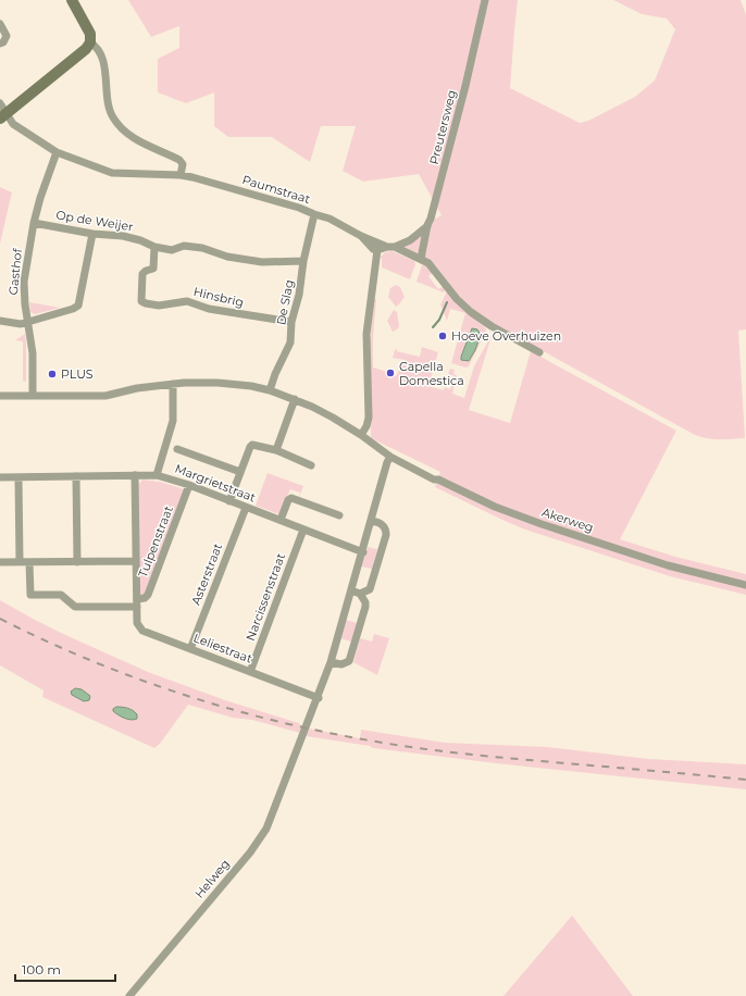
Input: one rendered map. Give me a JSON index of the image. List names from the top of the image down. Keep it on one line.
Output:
{"streets":{"street":["Preutersweg","Paumstraat","Op de Weijer","Gasthof","Hinsbrig","De Slag","Margrietstraat","Akerweg","Tulpenstraat","Asterstraat","Narcissenstraat","Leliestraat","Helweg"]},"crossings":[["Preutersweg","Paumstraat"],["Paumstraat","Gasthof"],["Paumstraat","De Slag"],["Op de Weijer","Gasthof"],["Op de Weijer","Hinsbrig"],["Op de Weijer","De Slag"],["Gasthof","Akerweg"],["Hinsbrig","De Slag"],["De Slag","Akerweg"],["Margrietstraat","Tulpenstraat"],["Margrietstraat","Asterstraat"],["Margrietstraat","Narcissenstraat"],["Margrietstraat","Helweg"],["Akerweg","Helweg"],["Tulpenstraat","Leliestraat"],["Asterstraat","Leliestraat"],["Narcissenstraat","Leliestraat"],["Leliestraat","Helweg"]],"places":["Hoeve Overhuizen","Capella Domestica","PLUS"],"scale_bar":"100 m"}
